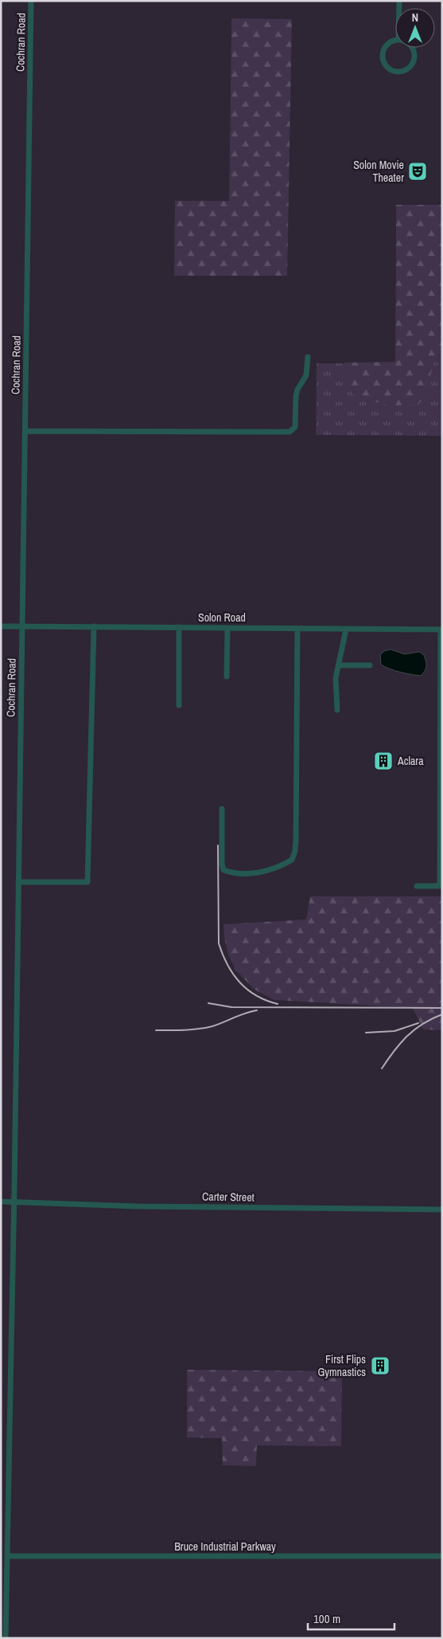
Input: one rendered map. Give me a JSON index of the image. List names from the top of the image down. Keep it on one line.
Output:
{"streets":{"street":["Cochran Road","Solon Road","Carter Street","Bruce Industrial Parkway"]},"crossings":[["Cochran Road","Solon Road"],["Cochran Road","Carter Street"],["Cochran Road","Bruce Industrial Parkway"]],"places":{"theatre":["Solon Movie Theater"],"building":["Aclara","First Flips Gymnastics"]},"scale_bar":"100 m","north":"top"}
